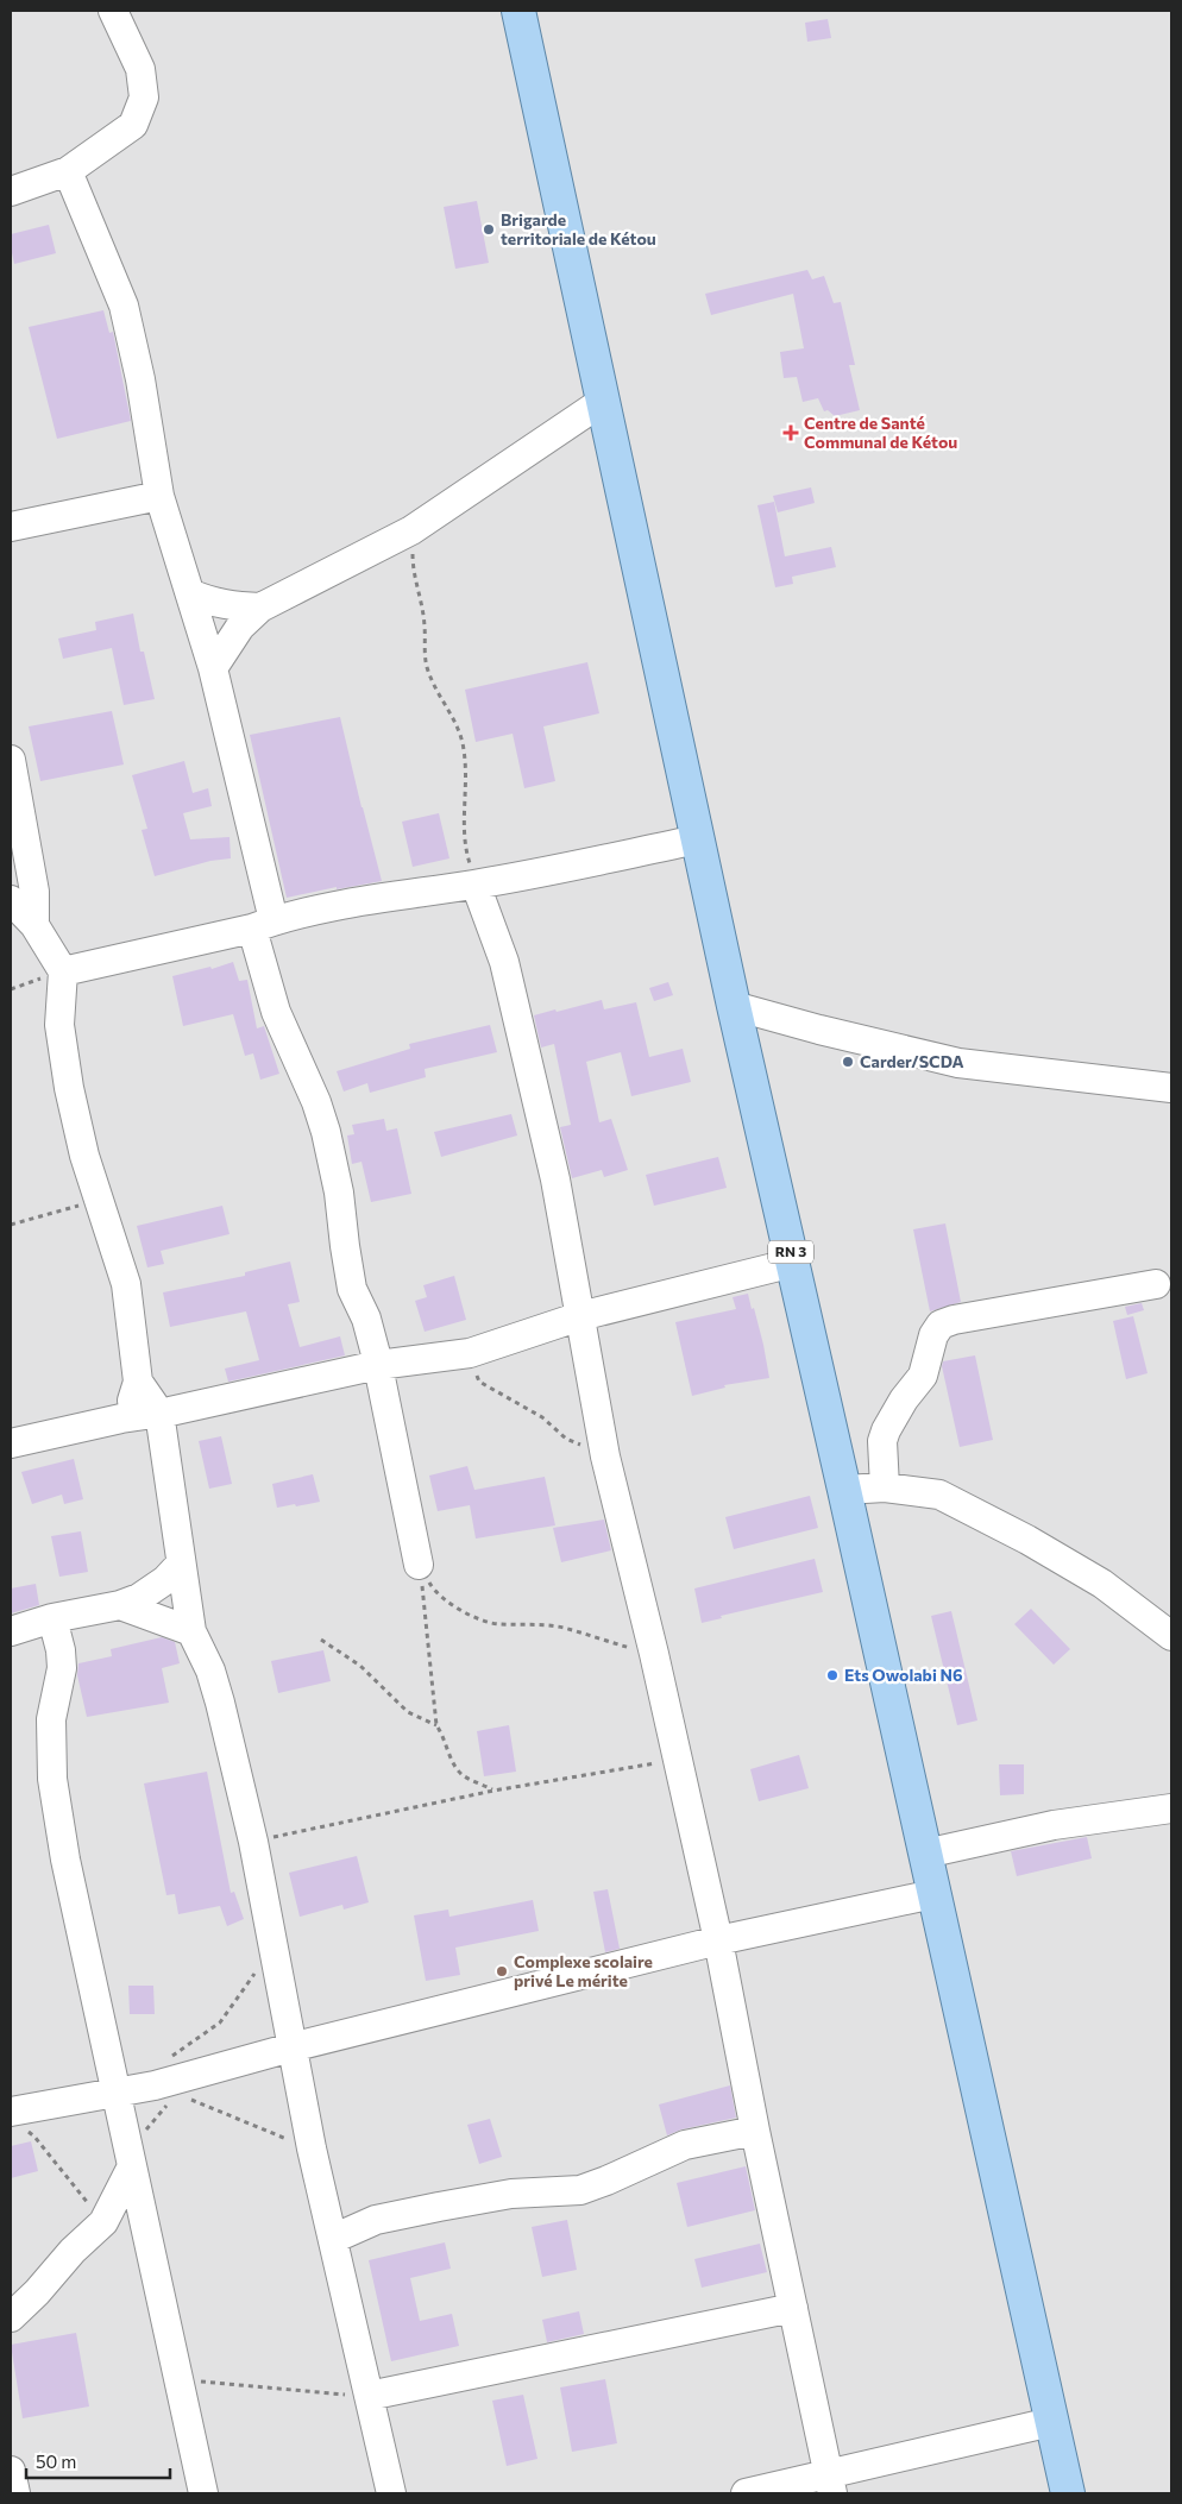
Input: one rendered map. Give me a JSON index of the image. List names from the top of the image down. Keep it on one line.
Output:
{"streets":{"main road":["RN 3"]},"places":{"other":["Brigarde territoriale de Kétou","Carder/SCDA","Ets Owolabi N6","Complexe scolaire privé Le mérite"],"health":["Centre de Santé Communal de Kétou"]},"scale_bar":"50 m"}
